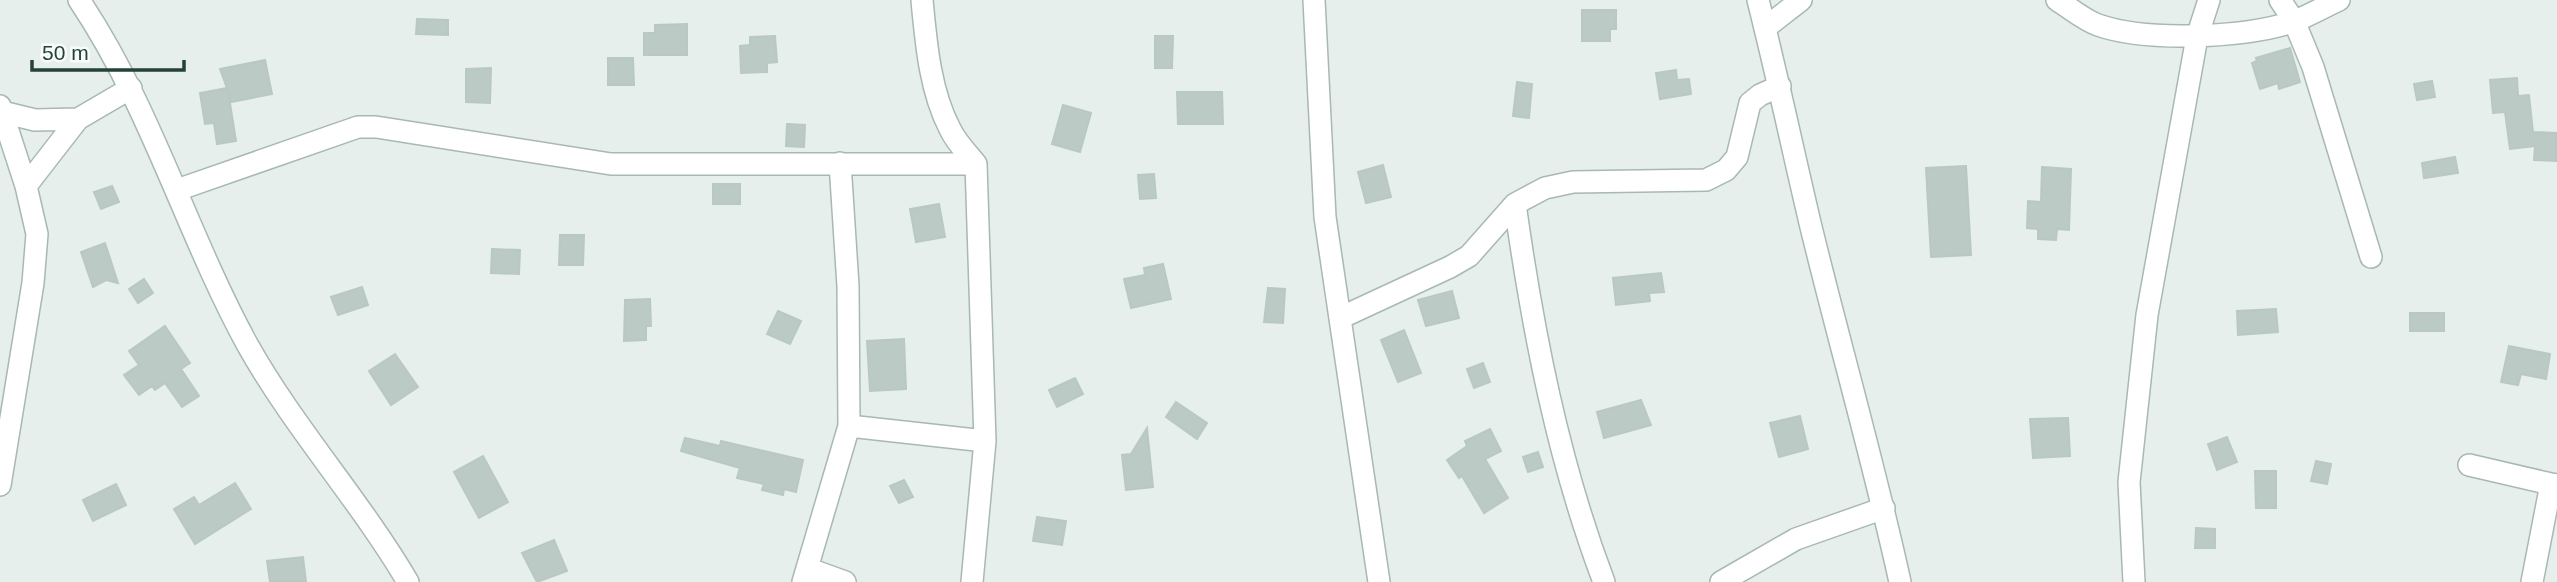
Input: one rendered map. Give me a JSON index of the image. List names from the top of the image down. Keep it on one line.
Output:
{"scale_bar":"50 m"}
